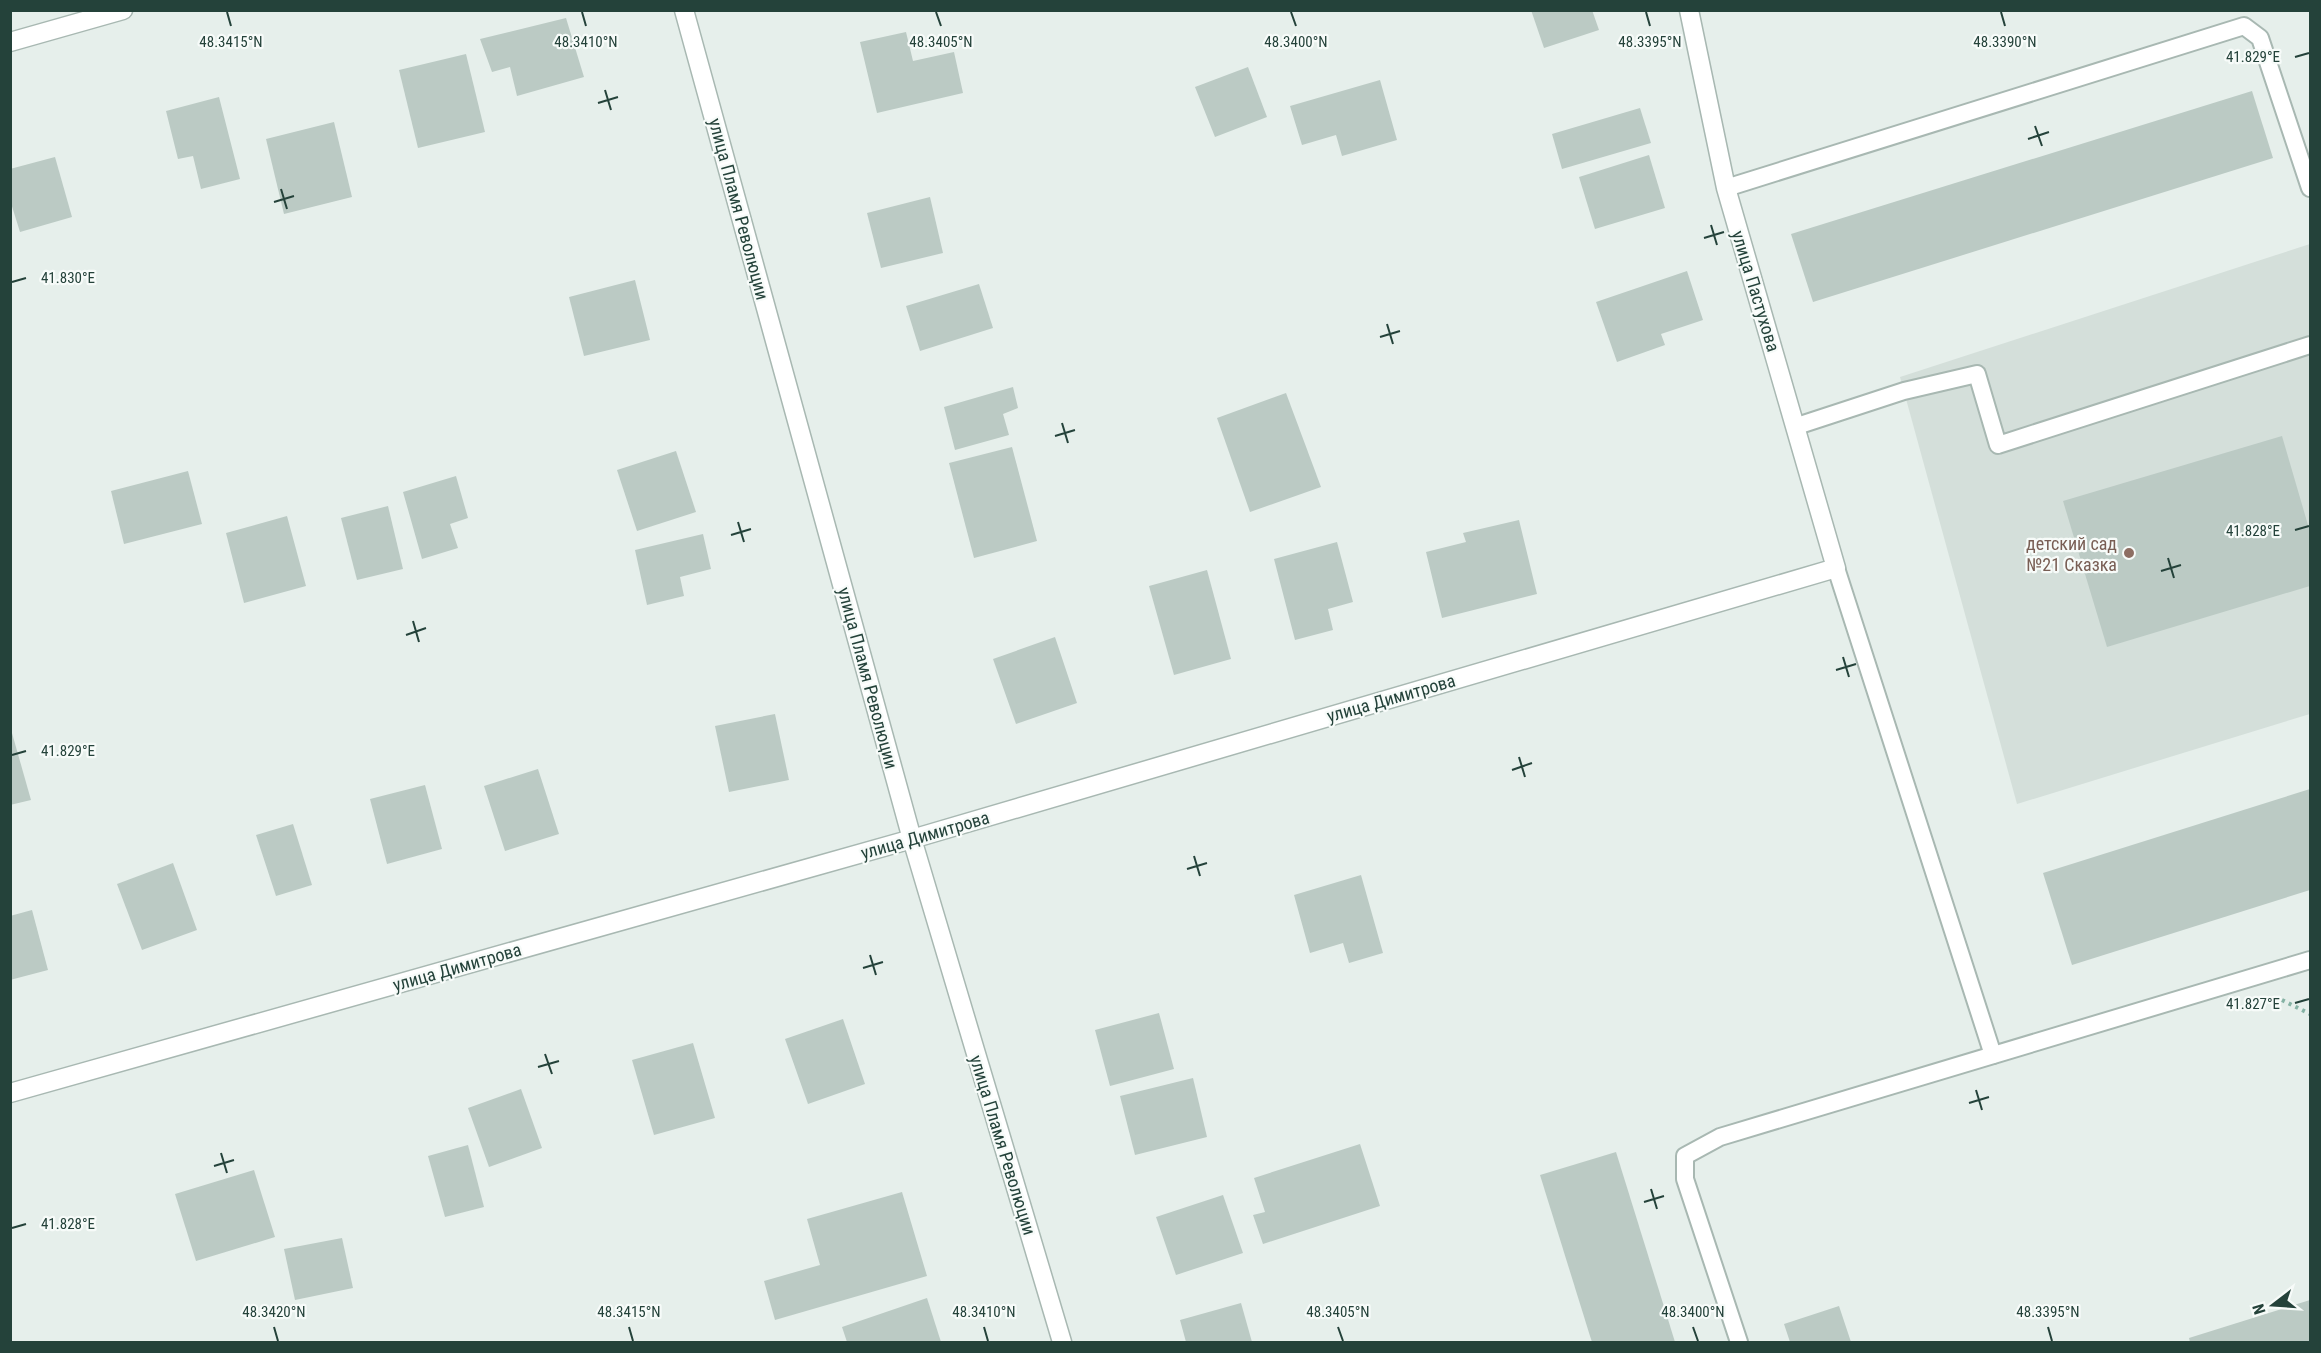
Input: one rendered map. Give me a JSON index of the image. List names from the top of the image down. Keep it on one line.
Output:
{"streets":{"street":["улица Пламя Революции","улица Пастухова","улица Димитрова"]},"crossings":[["улица Пламя Революции","улица Димитрова"],["улица Пастухова","улица Димитрова"]],"places":["детский сад №21 Сказка"],"north":"left","coordinates":["48.3415°N","48.3410°N","48.3405°N","48.3400°N","48.3395°N","48.3390°N","41.829°E","41.830°E","41.828°E","41.827°E","48.3420°N"]}
